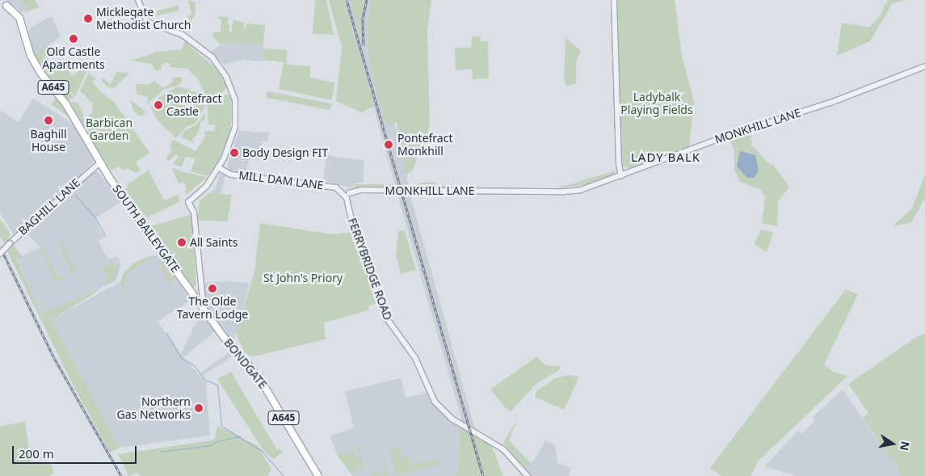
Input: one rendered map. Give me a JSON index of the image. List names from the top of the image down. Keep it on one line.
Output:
{"streets":{"highway":["A645","SOUTH BAILEYGATE","BONDGATE"],"street":["MONKHILL LANE","MILL DAM LANE","BAGHILL LANE","FERRYBRIDGE ROAD"]},"crossings":[["A645","BAGHILL LANE"],["A645","SOUTH BAILEYGATE"],["MONKHILL LANE","MILL DAM LANE"],["MONKHILL LANE","FERRYBRIDGE ROAD"],["MILL DAM LANE","FERRYBRIDGE ROAD"],["BAGHILL LANE","SOUTH BAILEYGATE"],["SOUTH BAILEYGATE","BONDGATE"]],"districts":["LADY BALK"],"parks":["Ladybalk Playing Fields","Barbican Garden","St John's Priory"],"places":["Micklegate Methodist Church","Old Castle Apartments","Pontefract Castle","Baghill House","Pontefract Monkhill","Body Design FIT","All Saints","The Olde Tavern Lodge","Northern Gas Networks"],"scale_bar":"200 m","north":"right"}
